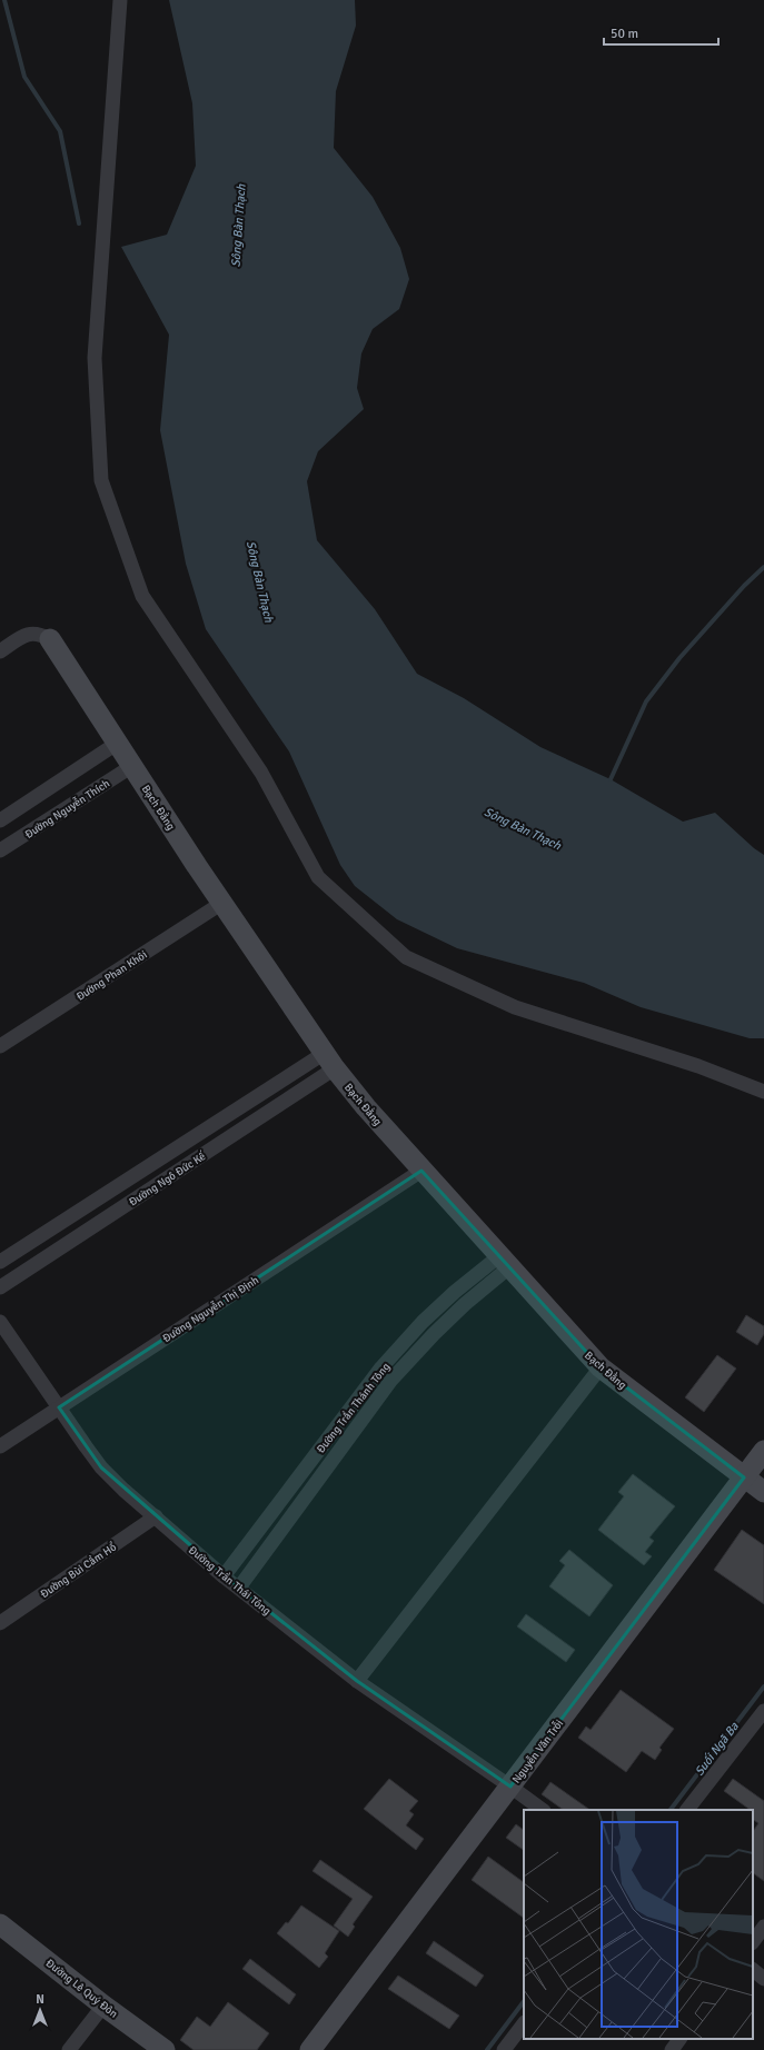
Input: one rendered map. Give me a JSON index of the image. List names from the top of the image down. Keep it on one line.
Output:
{"streets":{"street":["Bạch Đằng","Đường Nguyễn Thích","Đường Phan Khôi","Đường Ngô Đức Kế","Đường Nguyễn Thị Định","Đường Trần Thánh Tông","Đường Bùi Cầm Hổ","Đường Trần Thái Tông","Nguyễn Văn Trỗi","Đường Lê Quý Đôn"]},"crossings":[["Bạch Đằng","Đường Nguyễn Thích"],["Bạch Đằng","Đường Phan Khôi"],["Bạch Đằng","Đường Ngô Đức Kế"],["Bạch Đằng","Đường Nguyễn Thị Định"],["Bạch Đằng","Đường Trần Thánh Tông"],["Bạch Đằng","Nguyễn Văn Trỗi"],["Đường Nguyễn Thị Định","Đường Trần Thái Tông"],["Đường Trần Thánh Tông","Đường Trần Thái Tông"],["Đường Bùi Cầm Hổ","Đường Trần Thái Tông"],["Đường Trần Thái Tông","Nguyễn Văn Trỗi"]],"water":["Sông Bàn Thạch","Suối Ngã Ba"],"scale_bar":"50 m","north":"top"}
